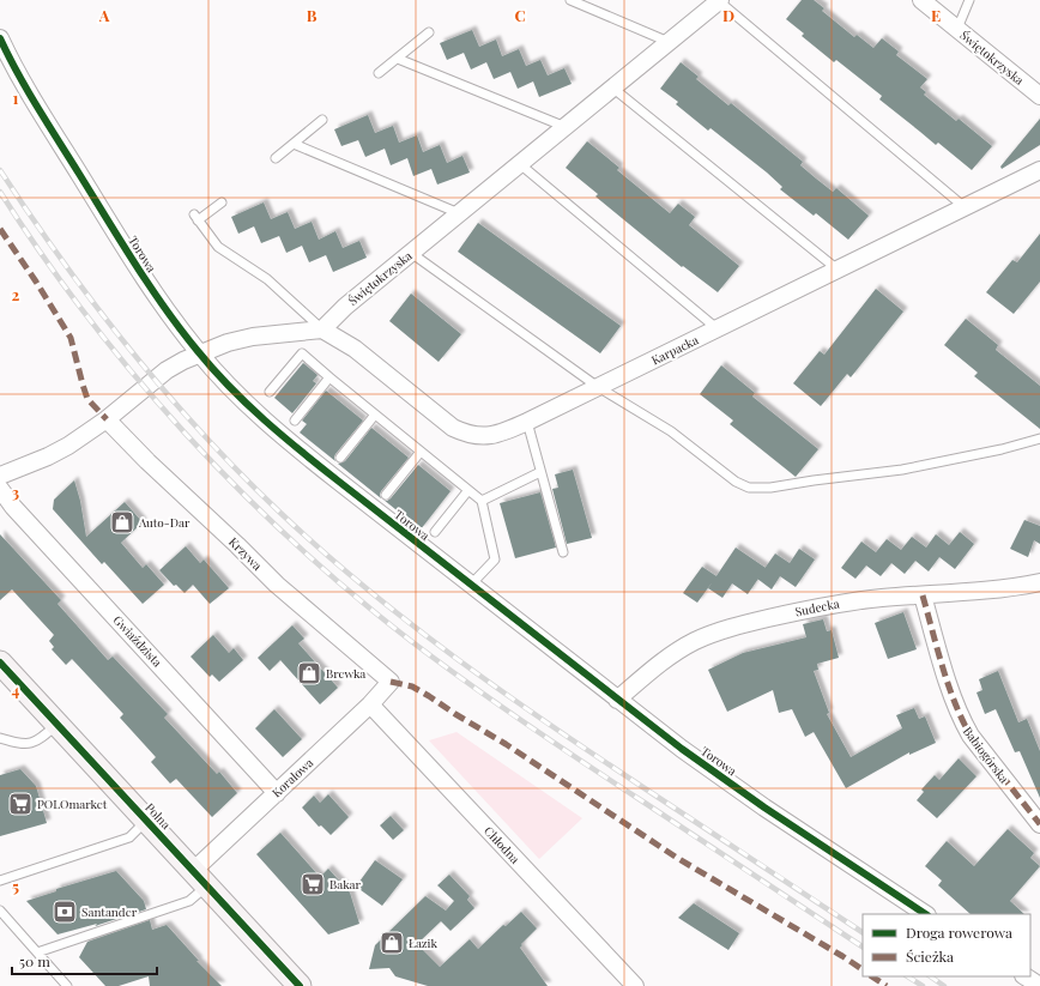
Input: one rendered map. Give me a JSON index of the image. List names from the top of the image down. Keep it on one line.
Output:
{"streets":{"street":["Świętokrzyska","Torowa","Karpacka","Krzywa","Sudecka","Gwiaździsta","Babiogórska","Koralowa","Polna","Chłodna"]},"crossings":[["Świętokrzyska","Karpacka"],["Torowa","Sudecka"],["Krzywa","Koralowa"],["Sudecka","Babiogórska"],["Gwiaździsta","Koralowa"],["Koralowa","Polna"],["Koralowa","Chłodna"]],"places":{"shop":["Auto-Dar","Brewka","Łazik"],"supermarket":["POLOmarket","Bakar"],"bank":["Santander"]},"legend":["Droga rowerowa","Ścieżka"],"scale_bar":"50 m","grid":{"columns":["A","B","C","D","E"],"rows":["1","2","3","4","5"]}}
